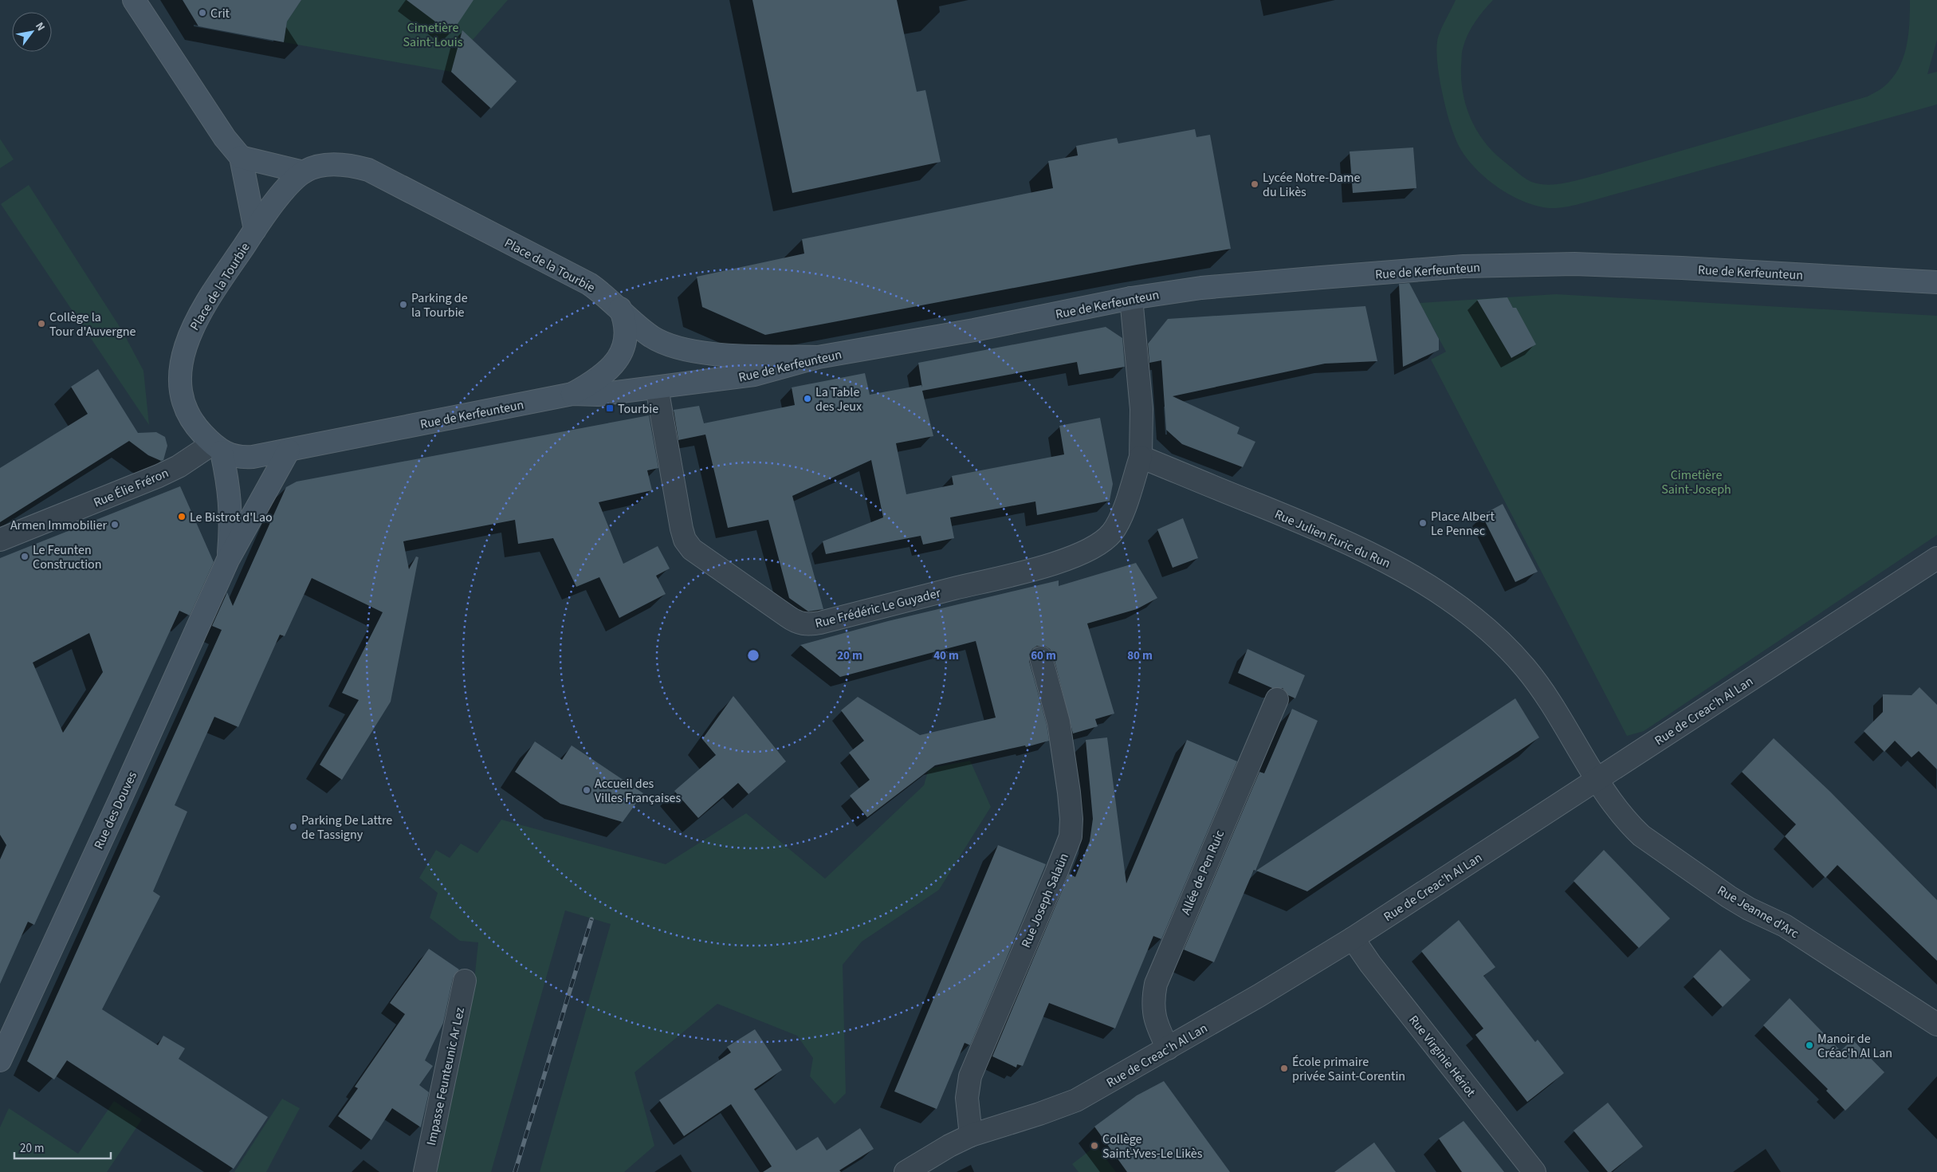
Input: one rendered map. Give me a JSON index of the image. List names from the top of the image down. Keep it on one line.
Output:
{"streets":{"main road":["Place de la Tourbie","Rue de Kerfeunteun","Rue des Douves"],"street":["Rue Élie Fréron","Rue Julien Furic du Run","Rue Frédéric Le Guyader","Rue de Creac'h Al Lan","Allée de Pen Ruic","Rue Joseph Salaün","Rue Jeanne d'Arc","Rue Virginie Hériot","Impasse Feunteunic Ar Lez"]},"crossings":[["Place de la Tourbie","Rue de Kerfeunteun"],["Place de la Tourbie","Rue Élie Fréron"],["Place de la Tourbie","Rue des Douves"],["Rue de Kerfeunteun","Rue Frédéric Le Guyader"],["Rue de Kerfeunteun","Rue des Douves"],["Rue Élie Fréron","Rue des Douves"],["Rue Julien Furic du Run","Rue Frédéric Le Guyader"],["Rue Julien Furic du Run","Rue de Creac'h Al Lan"],["Rue Julien Furic du Run","Rue Jeanne d'Arc"],["Rue de Creac'h Al Lan","Allée de Pen Ruic"],["Rue de Creac'h Al Lan","Rue Joseph Salaün"],["Rue de Creac'h Al Lan","Rue Jeanne d'Arc"],["Rue de Creac'h Al Lan","Rue Virginie Hériot"]],"parks":["Cimetière Saint-Louis","Cimetière Saint-Joseph"],"places":{"other":["Crit","Lycée Notre-Dame du Likès","Parking de la Tourbie","Collège la Tour d'Auvergne","La Table des Jeux","Le Bistrot d'Lao","Place Albert Le Pennec","Armen Immobilier","Le Feunten Construction","Accueil des Villes Françaises","Parking De Lattre de Tassigny","Manoir de Créac'h Al Lan","École primaire privée Saint-Corentin","Collège Saint-Yves-Le Likès"],"transit":["Tourbie"]},"scale_bar":"20 m","north":"top right","rings":["20 m","40 m","60 m","80 m"]}
